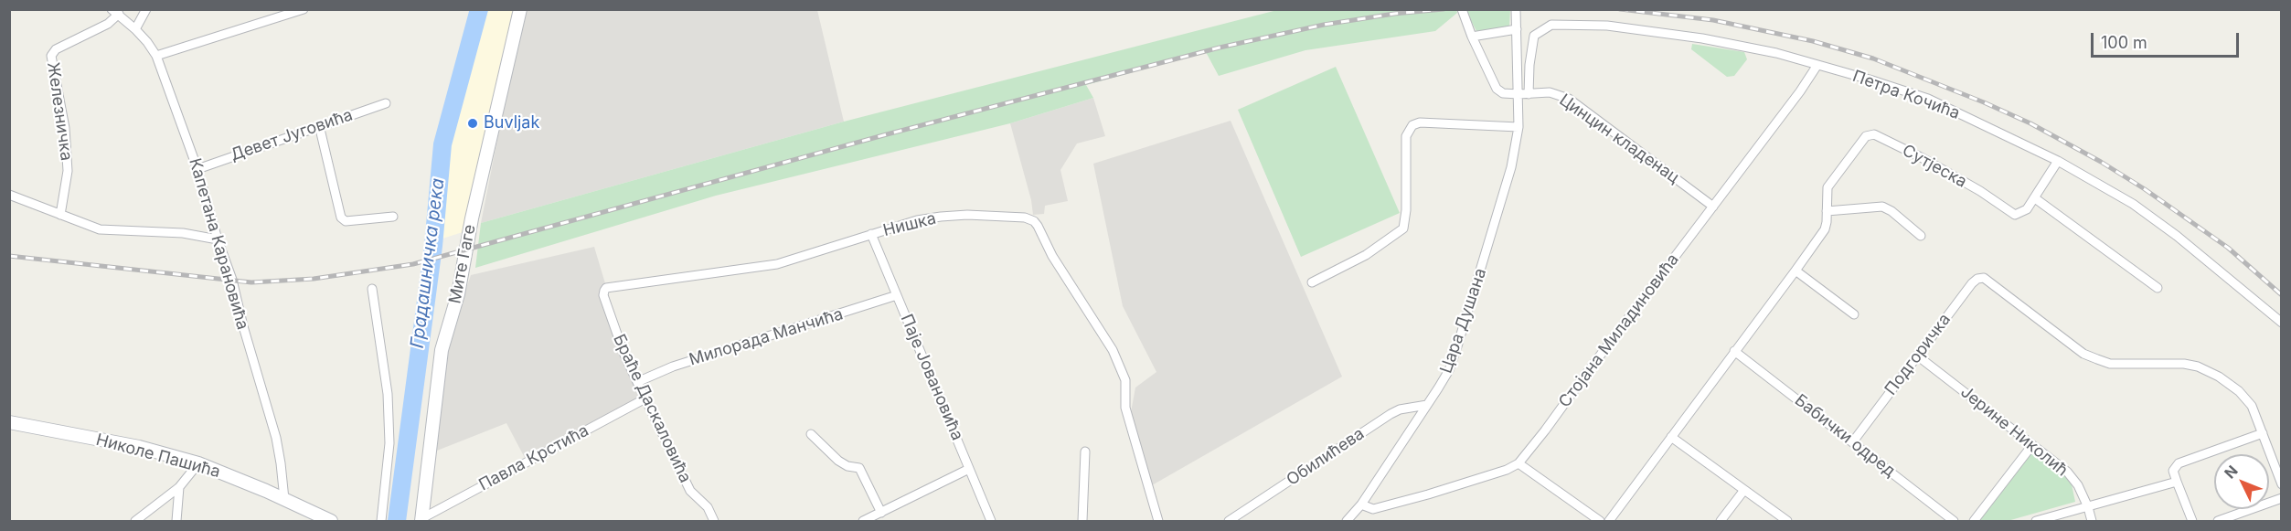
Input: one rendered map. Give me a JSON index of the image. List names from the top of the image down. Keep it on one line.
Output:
{"streets":{"main road":["Мите Гаге","Николе Пашића"],"street":["Петра Кочића","Железничка","Девет Југовића","Цинцин кладенац","Сутјеска","Нишка","Капетана Карановића","Цара Душана","Стојана Миладиновића","Милорада Манчића","Подгоричка","Паје Јовановића","Браће Даскаловића","Јерине Николић","Бабички одред","Обилићева","Павла Крстића"]},"crossings":[["Петра Кочића","Цинцин кладенац"],["Петра Кочића","Сутјеска"],["Петра Кочића","Стојана Миладиновића"],["Железничка","Капетана Карановића"],["Девет Југовића","Капетана Карановића"],["Цинцин кладенац","Цара Душана"],["Цинцин кладенац","Стојана Миладиновића"],["Сутјеска","Бабички одред"],["Нишка","Паје Јовановића"],["Нишка","Браће Даскаловића"],["Капетана Карановића","Николе Пашића"],["Мите Гаге","Павла Крстића"],["Цара Душана","Стојана Миладиновића"],["Цара Душана","Обилићева"],["Милорада Манчића","Паје Јовановића"],["Милорада Манчића","Браће Даскаловића"],["Подгоричка","Јерине Николић"],["Подгоричка","Бабички одред"],["Браће Даскаловића","Павла Крстића"]],"water":["Градашничка река"],"places":["Buvljak"],"scale_bar":"100 m","north":"top left"}
